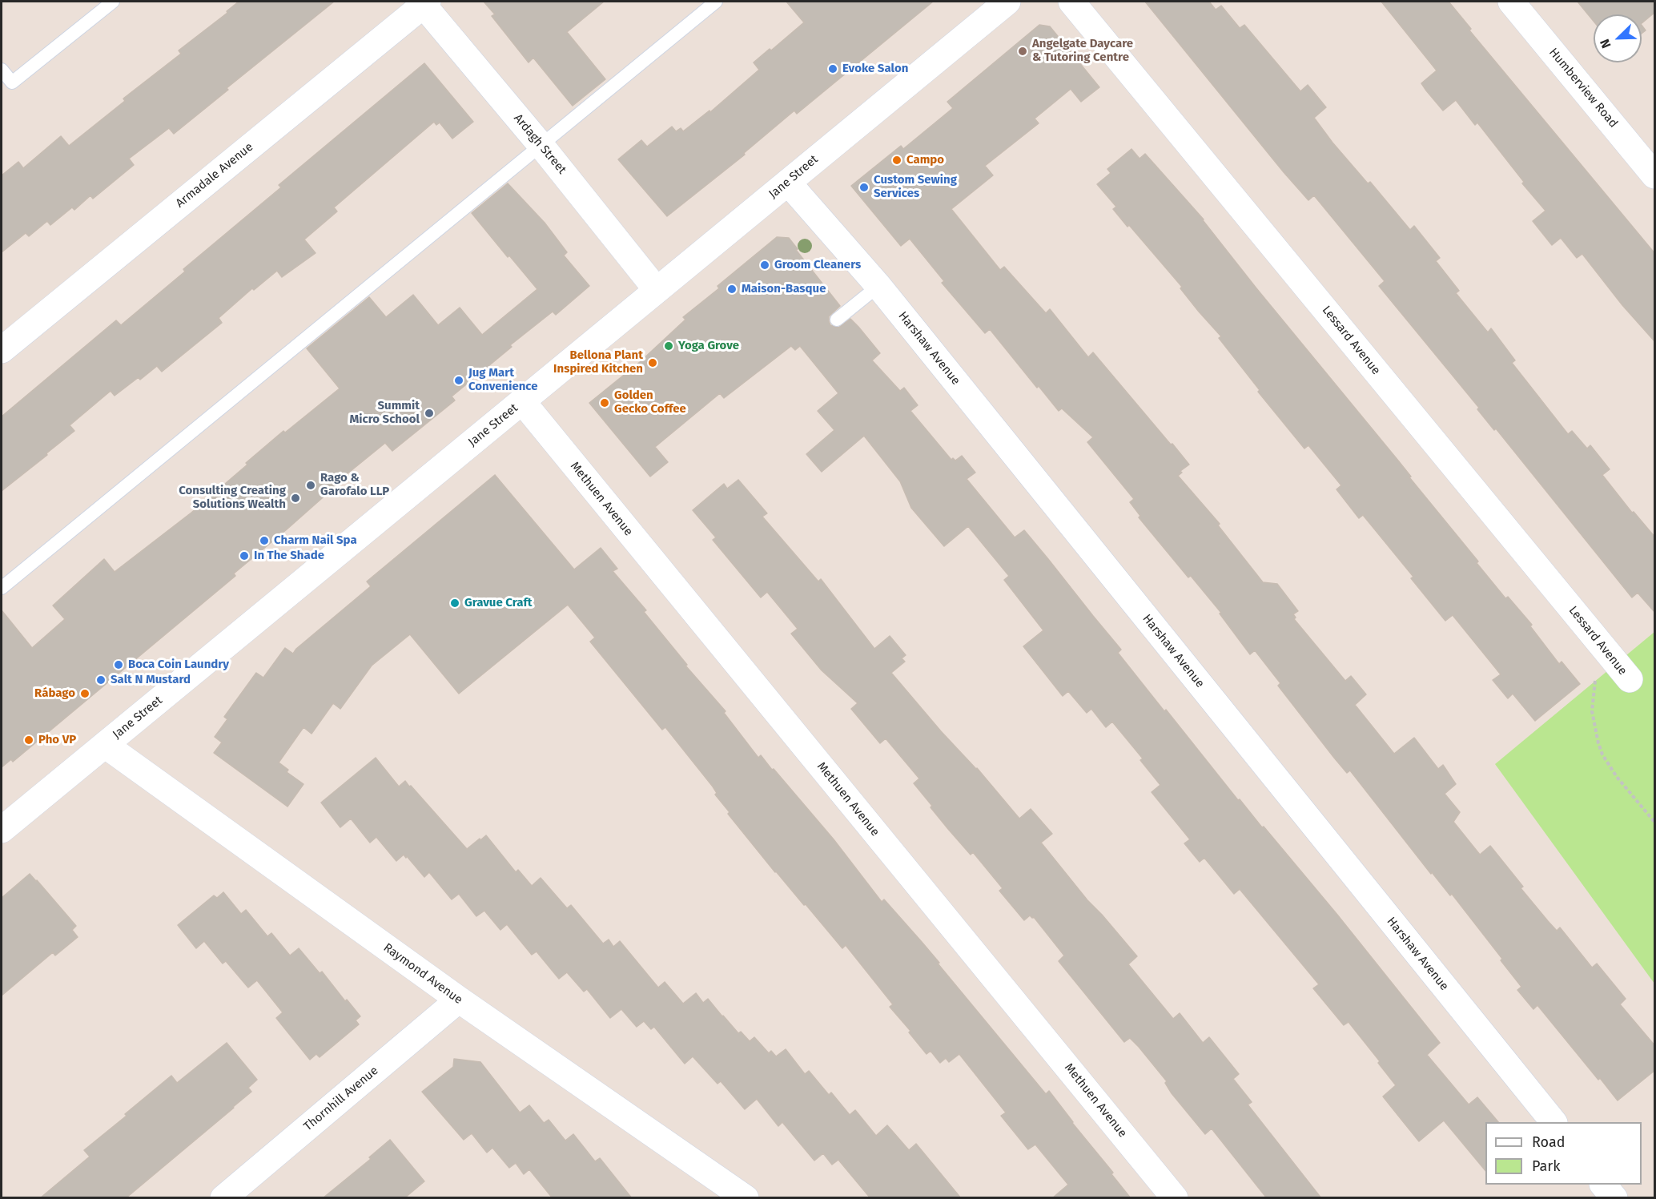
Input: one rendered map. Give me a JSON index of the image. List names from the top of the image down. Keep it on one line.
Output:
{"streets":{"street":["Humberview Road","Ardagh Street","Armadale Avenue","Jane Street","Lessard Avenue","Harshaw Avenue","Methuen Avenue","Raymond Avenue","Thornhill Avenue"]},"crossings":[["Ardagh Street","Armadale Avenue"],["Ardagh Street","Jane Street"],["Jane Street","Harshaw Avenue"],["Jane Street","Methuen Avenue"],["Jane Street","Raymond Avenue"],["Raymond Avenue","Thornhill Avenue"]],"places":["Angelgate Daycare & Tutoring Centre","Evoke Salon","Campo","Custom Sewing Services","Groom Cleaners","Maison-Basque","Yoga Grove","Bellona Plant Inspired Kitchen","Jug Mart Convenience","Golden Gecko Coffee","Summit Micro School","Rago & Garofalo LLP","Consulting Creating Solutions Wealth","Charm Nail Spa","In The Shade","Gravue Craft","Boca Coin Laundry","Salt N Mustard","Rábago","Pho VP"],"legend":["Road","Park"],"north":"bottom left"}
